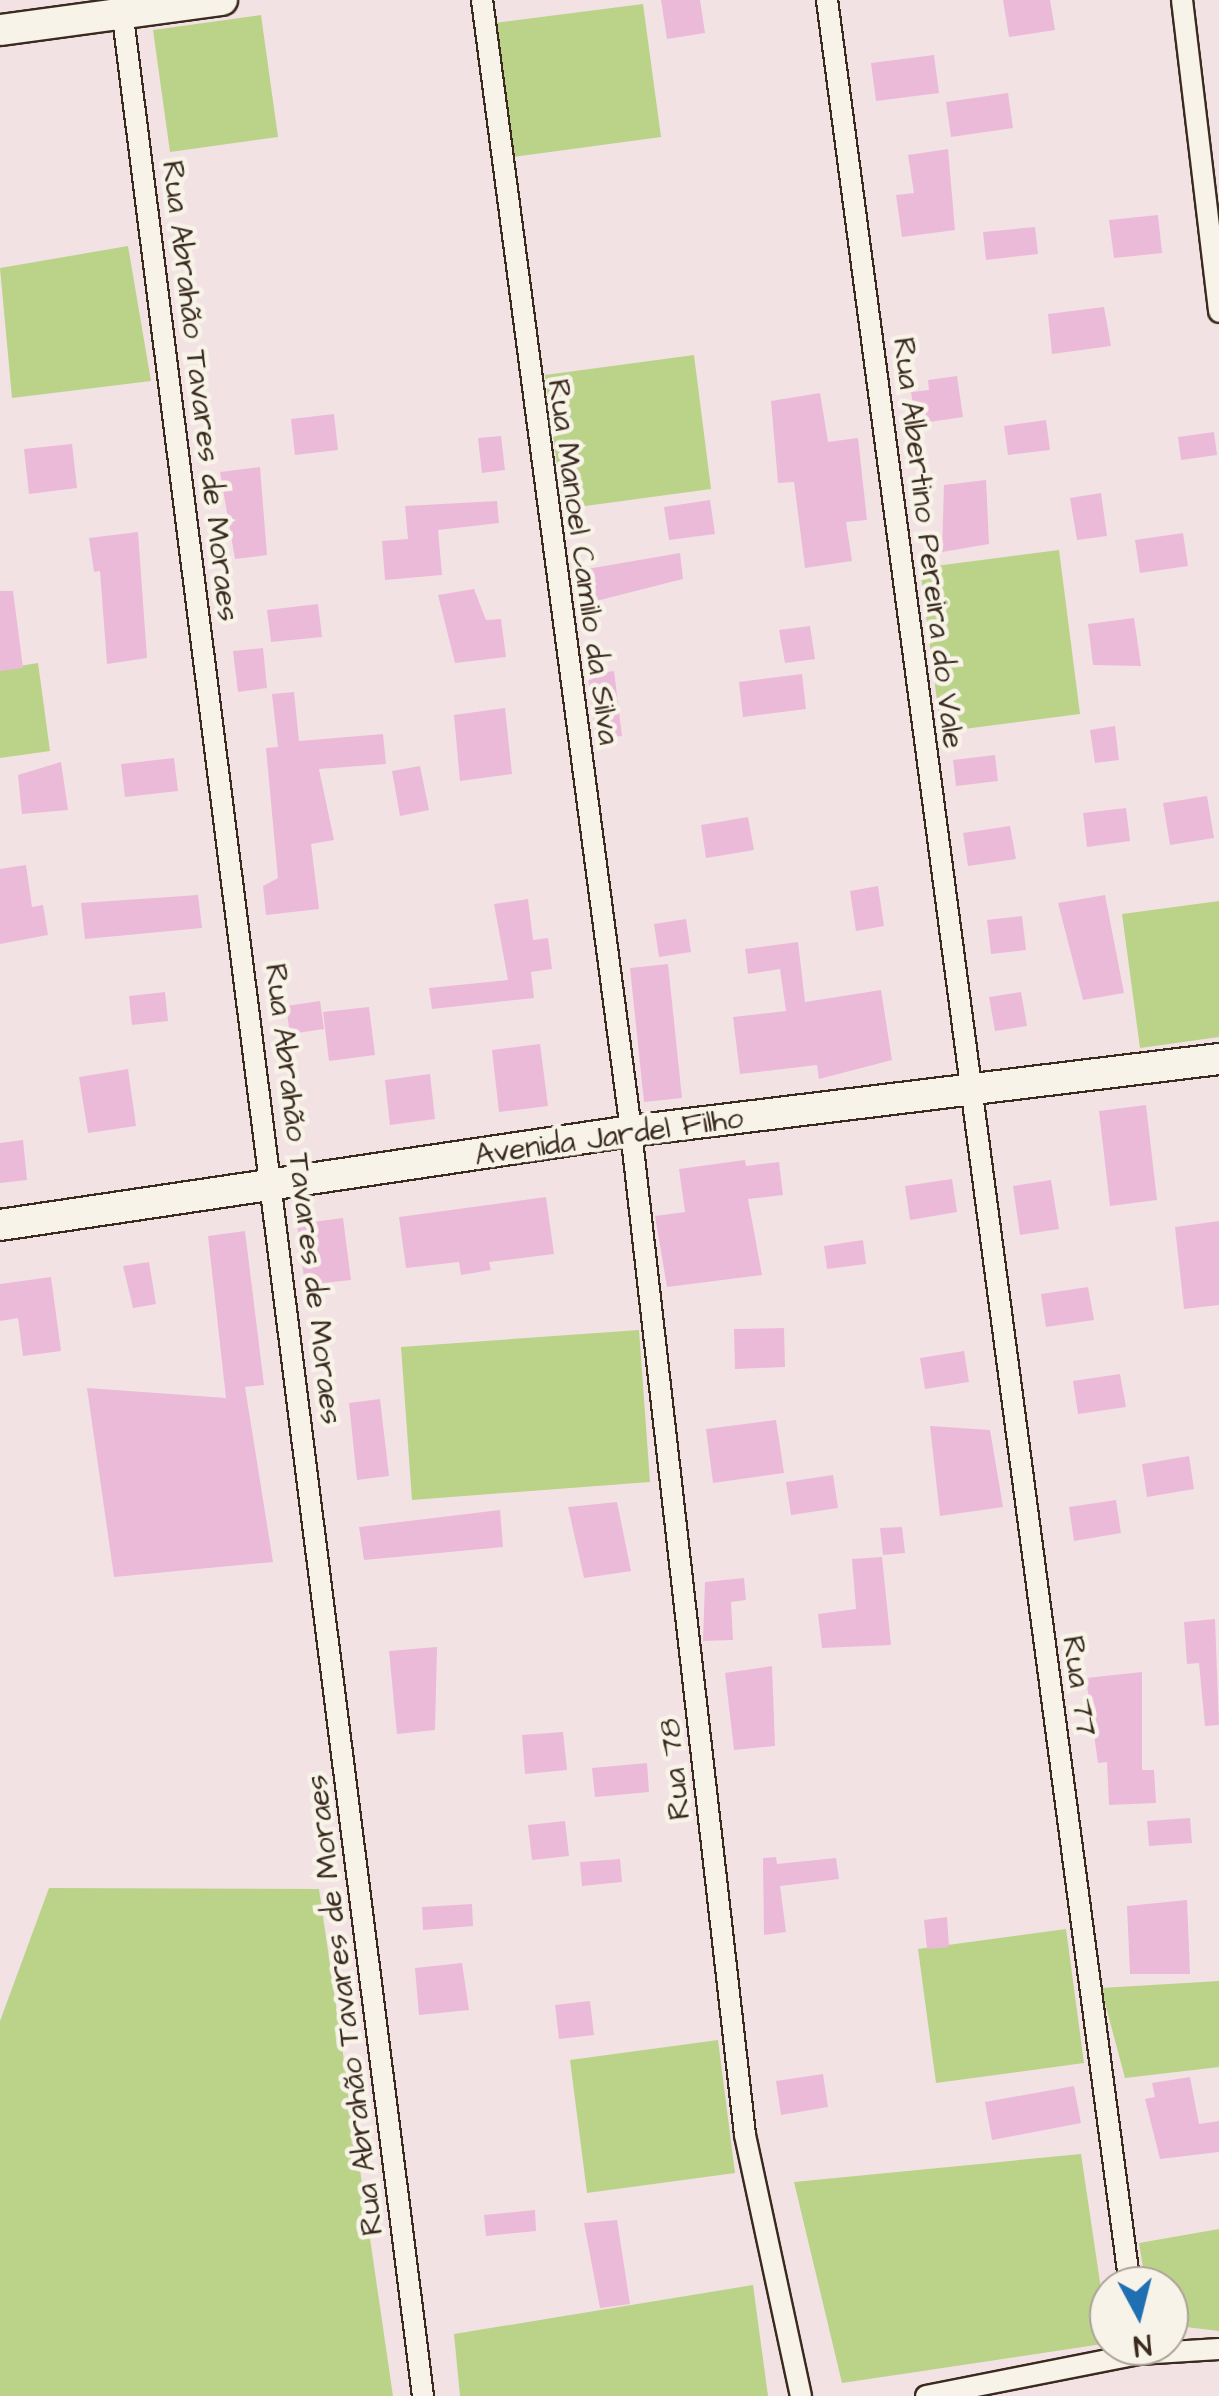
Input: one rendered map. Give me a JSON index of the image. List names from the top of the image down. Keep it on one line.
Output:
{"streets":{"main road":["Avenida Jardel Filho"],"street":["Rua Abrahão Tavares de Moraes","Rua Albertino Pereira do Vale","Rua Manoel Camilo da Silva","Rua 77","Rua 78"]},"crossings":[["Rua Abrahão Tavares de Moraes","Avenida Jardel Filho"],["Rua Albertino Pereira do Vale","Avenida Jardel Filho"],["Rua Albertino Pereira do Vale","Rua 77"],["Rua Manoel Camilo da Silva","Avenida Jardel Filho"],["Rua Manoel Camilo da Silva","Rua 78"],["Avenida Jardel Filho","Rua 77"],["Avenida Jardel Filho","Rua 78"]],"north":"bottom"}
